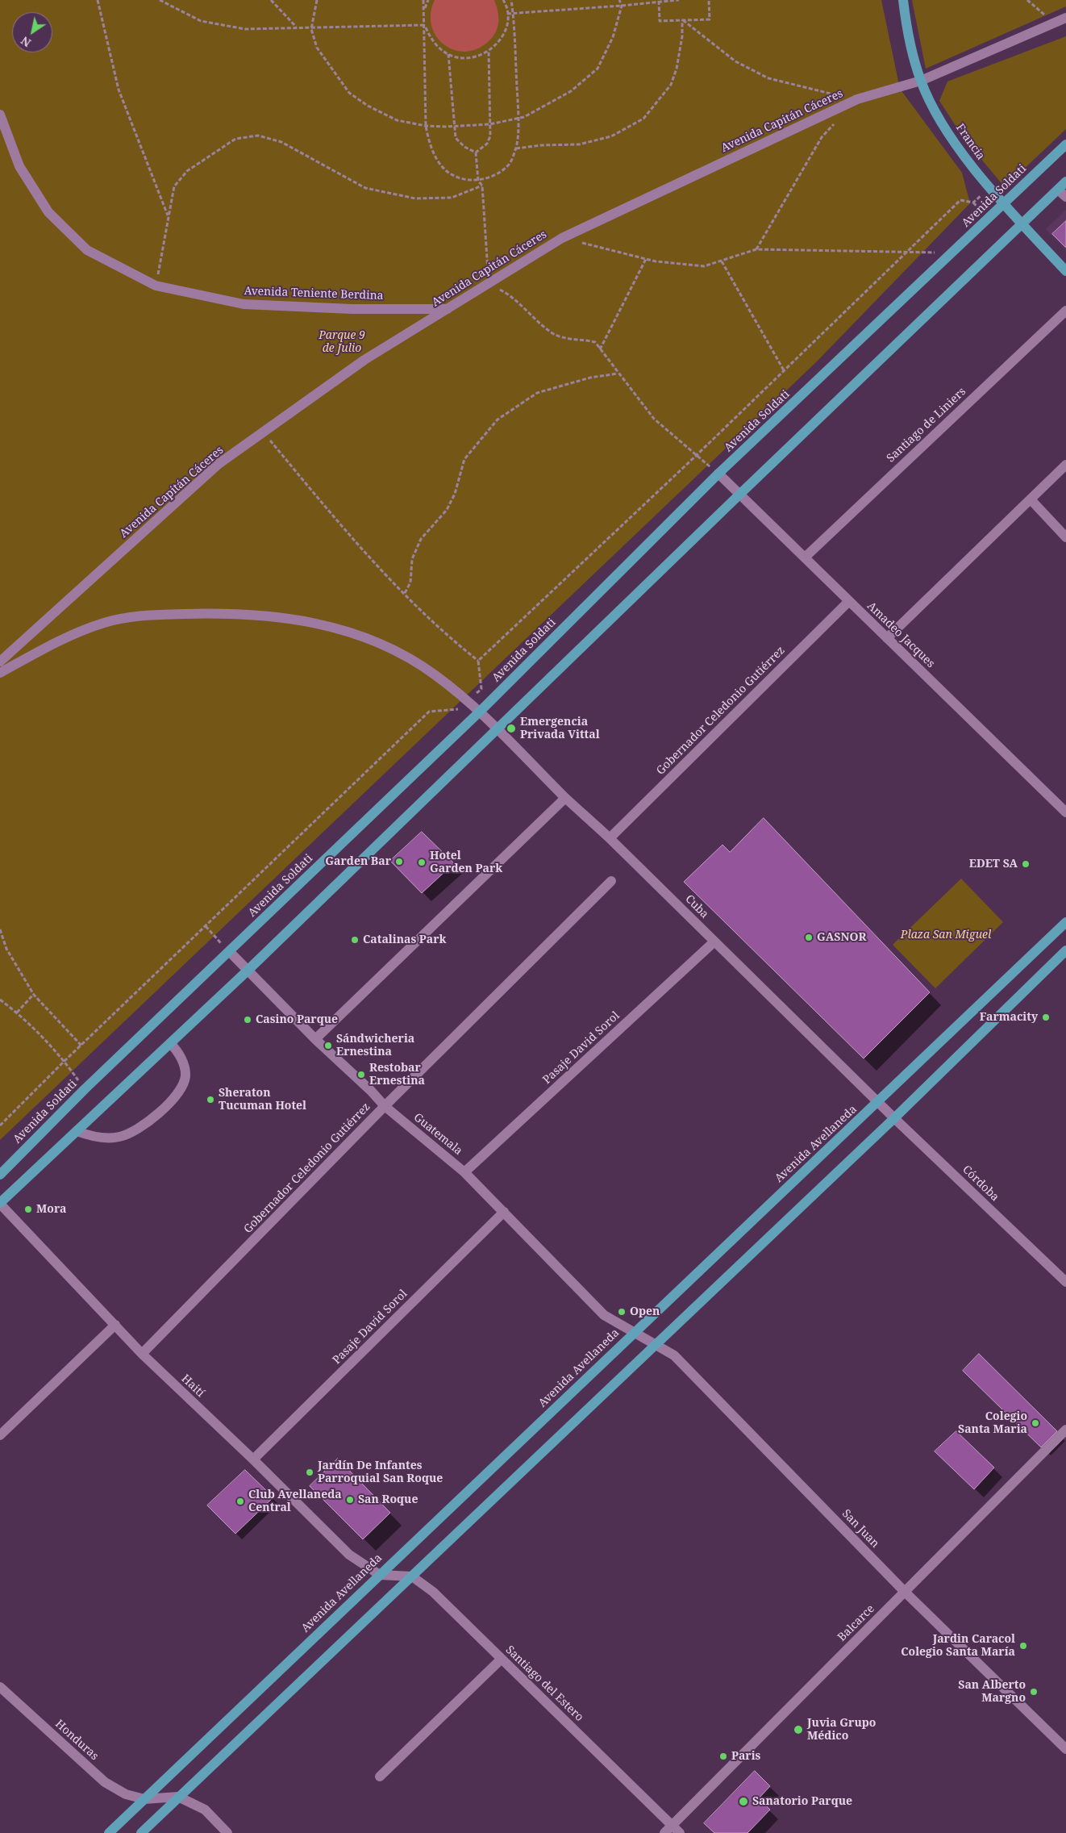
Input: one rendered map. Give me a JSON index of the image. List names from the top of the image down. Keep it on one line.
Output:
{"streets":{"main road":["Francia","Avenida Soldati","Avenida Avellaneda"],"street":["Avenida Capitán Cáceres","Avenida Teniente Berdina","Santiago de Liniers","Amadeo Jacques","Gobernador Celedonio Gutiérrez","Cuba","Pasaje David Sorol","Guatemala","Córdoba","Haití","San Juan","Balcarce","Santiago del Estero","Honduras"]},"crossings":[["Avenida Capitán Cáceres","Francia"],["Avenida Capitán Cáceres","Avenida Teniente Berdina"],["Francia","Avenida Soldati"],["Avenida Soldati","Amadeo Jacques"],["Avenida Soldati","Cuba"],["Avenida Soldati","Guatemala"],["Santiago de Liniers","Amadeo Jacques"],["Amadeo Jacques","Gobernador Celedonio Gutiérrez"],["Gobernador Celedonio Gutiérrez","Cuba"],["Gobernador Celedonio Gutiérrez","Guatemala"],["Gobernador Celedonio Gutiérrez","Haití"],["Cuba","Pasaje David Sorol"],["Cuba","Avenida Avellaneda"],["Cuba","Córdoba"],["Pasaje David Sorol","Guatemala"],["Pasaje David Sorol","Haití"],["Guatemala","Avenida Avellaneda"],["Guatemala","San Juan"],["Avenida Avellaneda","Córdoba"],["Avenida Avellaneda","Haití"],["Avenida Avellaneda","San Juan"],["Avenida Avellaneda","Honduras"],["San Juan","Balcarce"],["Balcarce","Santiago del Estero"]],"parks":["Parque 9 de Julio","Plaza San Miguel"],"places":["Emergencia Privada Vittal","Garden Bar","Hotel Garden Park","EDET SA","GASNOR","Catalinas Park","Farmacity","Casino Parque","Sándwicheria Ernestina","Restobar Ernestina","Sheraton Tucuman Hotel","Mora","Open","Colegio Santa Maria","Jardín De Infantes Parroquial San Roque","San Roque","Club Avellaneda Central","Jardin Caracol Colegio Santa María","San Alberto Margno","Juvia Grupo Médico","Paris","Sanatorio Parque"],"north":"bottom left"}
